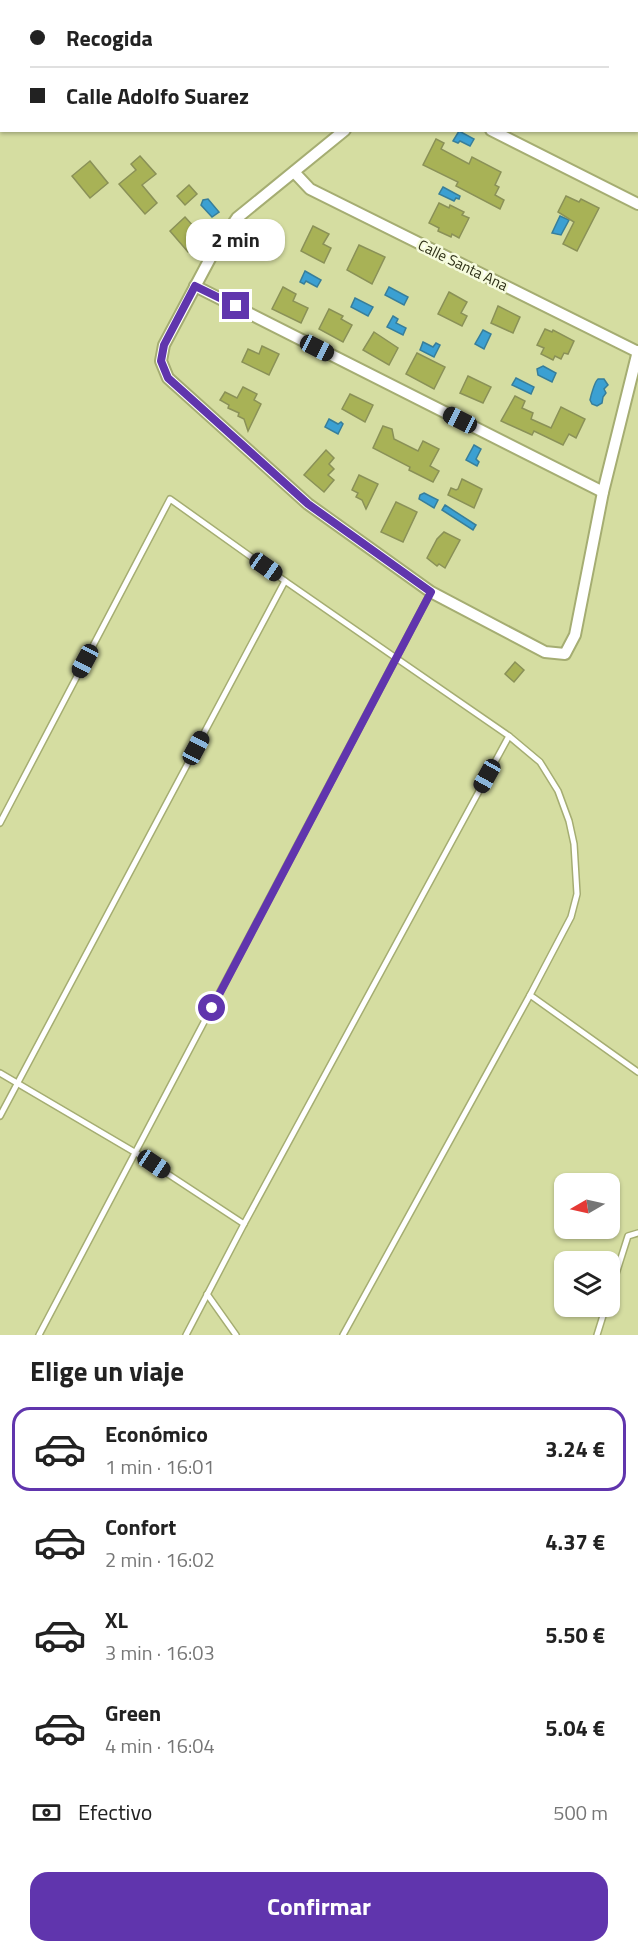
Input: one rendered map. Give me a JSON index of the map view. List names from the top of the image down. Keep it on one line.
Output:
{"streets":{"street":["Calle Santa Ana"]},"north":"left","page":{"banner":["Recogida","Calle Adolfo Suarez"],"bubble":"2 min","heading":"Elige un viaje","list":[{"name":"Económico","note":"1 min · 16:01","value":"3.24 €"},{"name":"Confort","note":"2 min · 16:02","value":"4.37 €"},{"name":"XL","note":"3 min · 16:03","value":"5.50 €"},{"name":"Green","note":"4 min · 16:04","value":"5.04 €"}],"pay":["Efectivo","500 m"],"buttons":"Confirmar"}}
